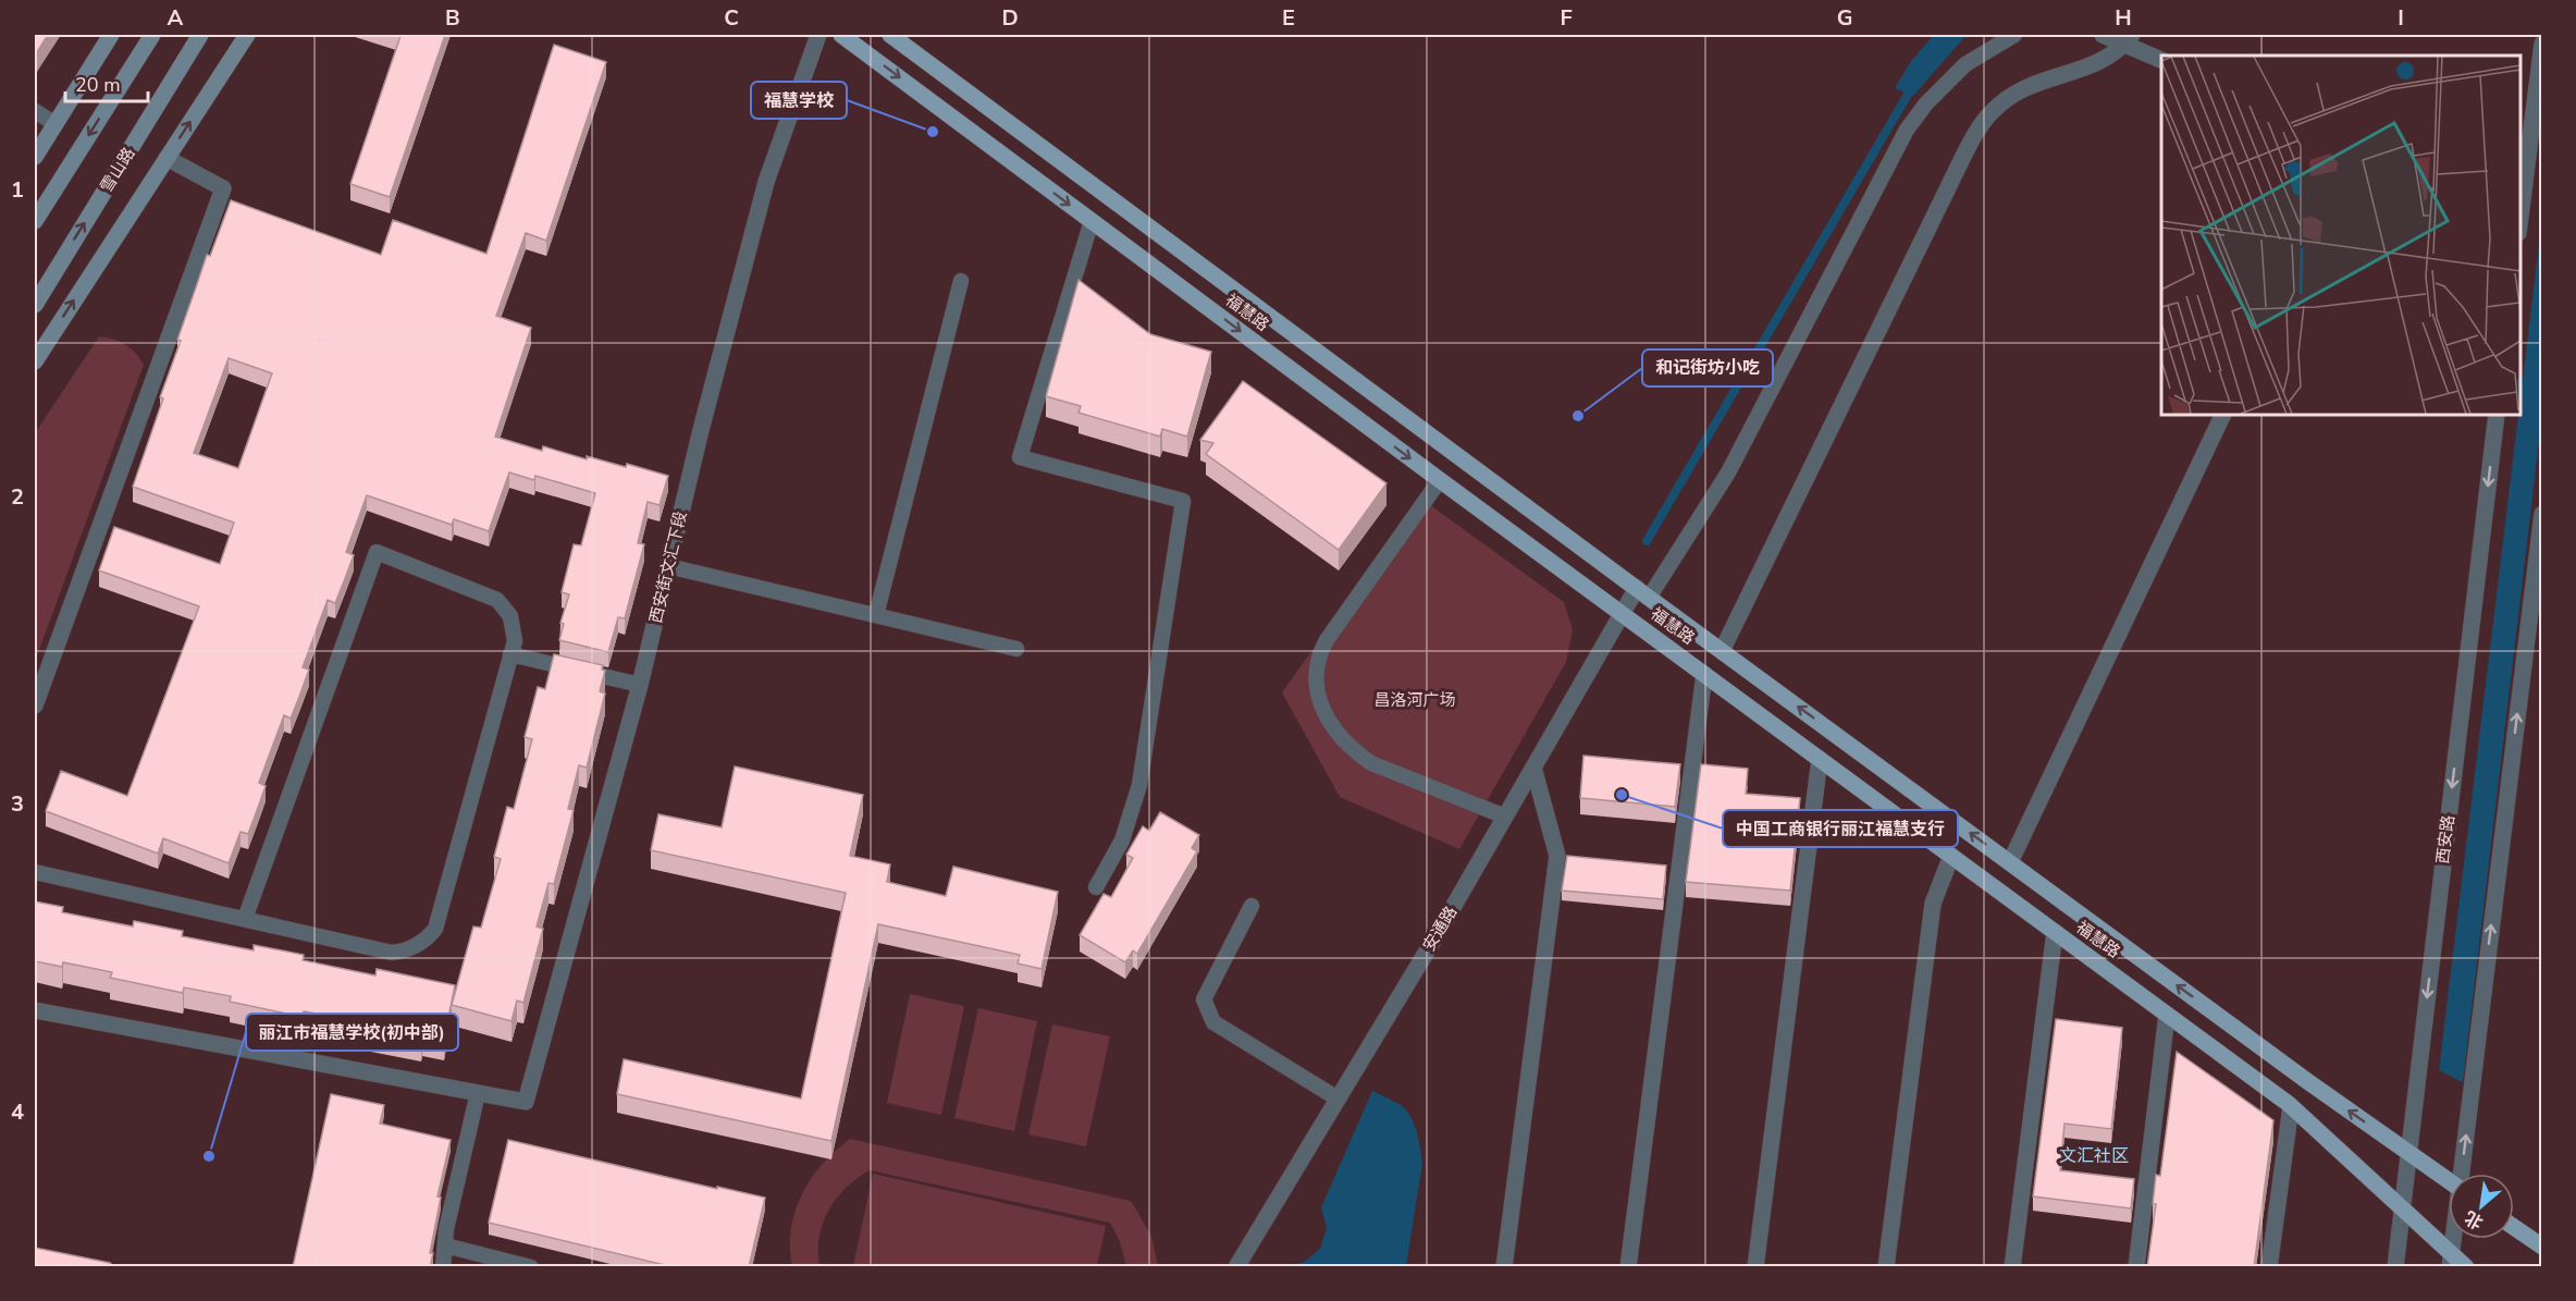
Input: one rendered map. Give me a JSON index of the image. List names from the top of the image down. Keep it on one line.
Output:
{"streets":{"main road":["雪山路","福慧路"],"street":["西安街文汇下段","西安路","安通路"]},"crossings":[["福慧路","西安路"],["福慧路","安通路"]],"districts":["文汇社区"],"parks":["昌洛河广场"],"places":["福慧学校","和记街坊小吃","中国工商银行丽江福慧支行","丽江市福慧学校(初中部)"],"scale_bar":"20 m","north":"bottom left","grid":{"columns":["A","B","C","D","E","F","G","H","I"],"rows":["1","2","3","4"]}}
